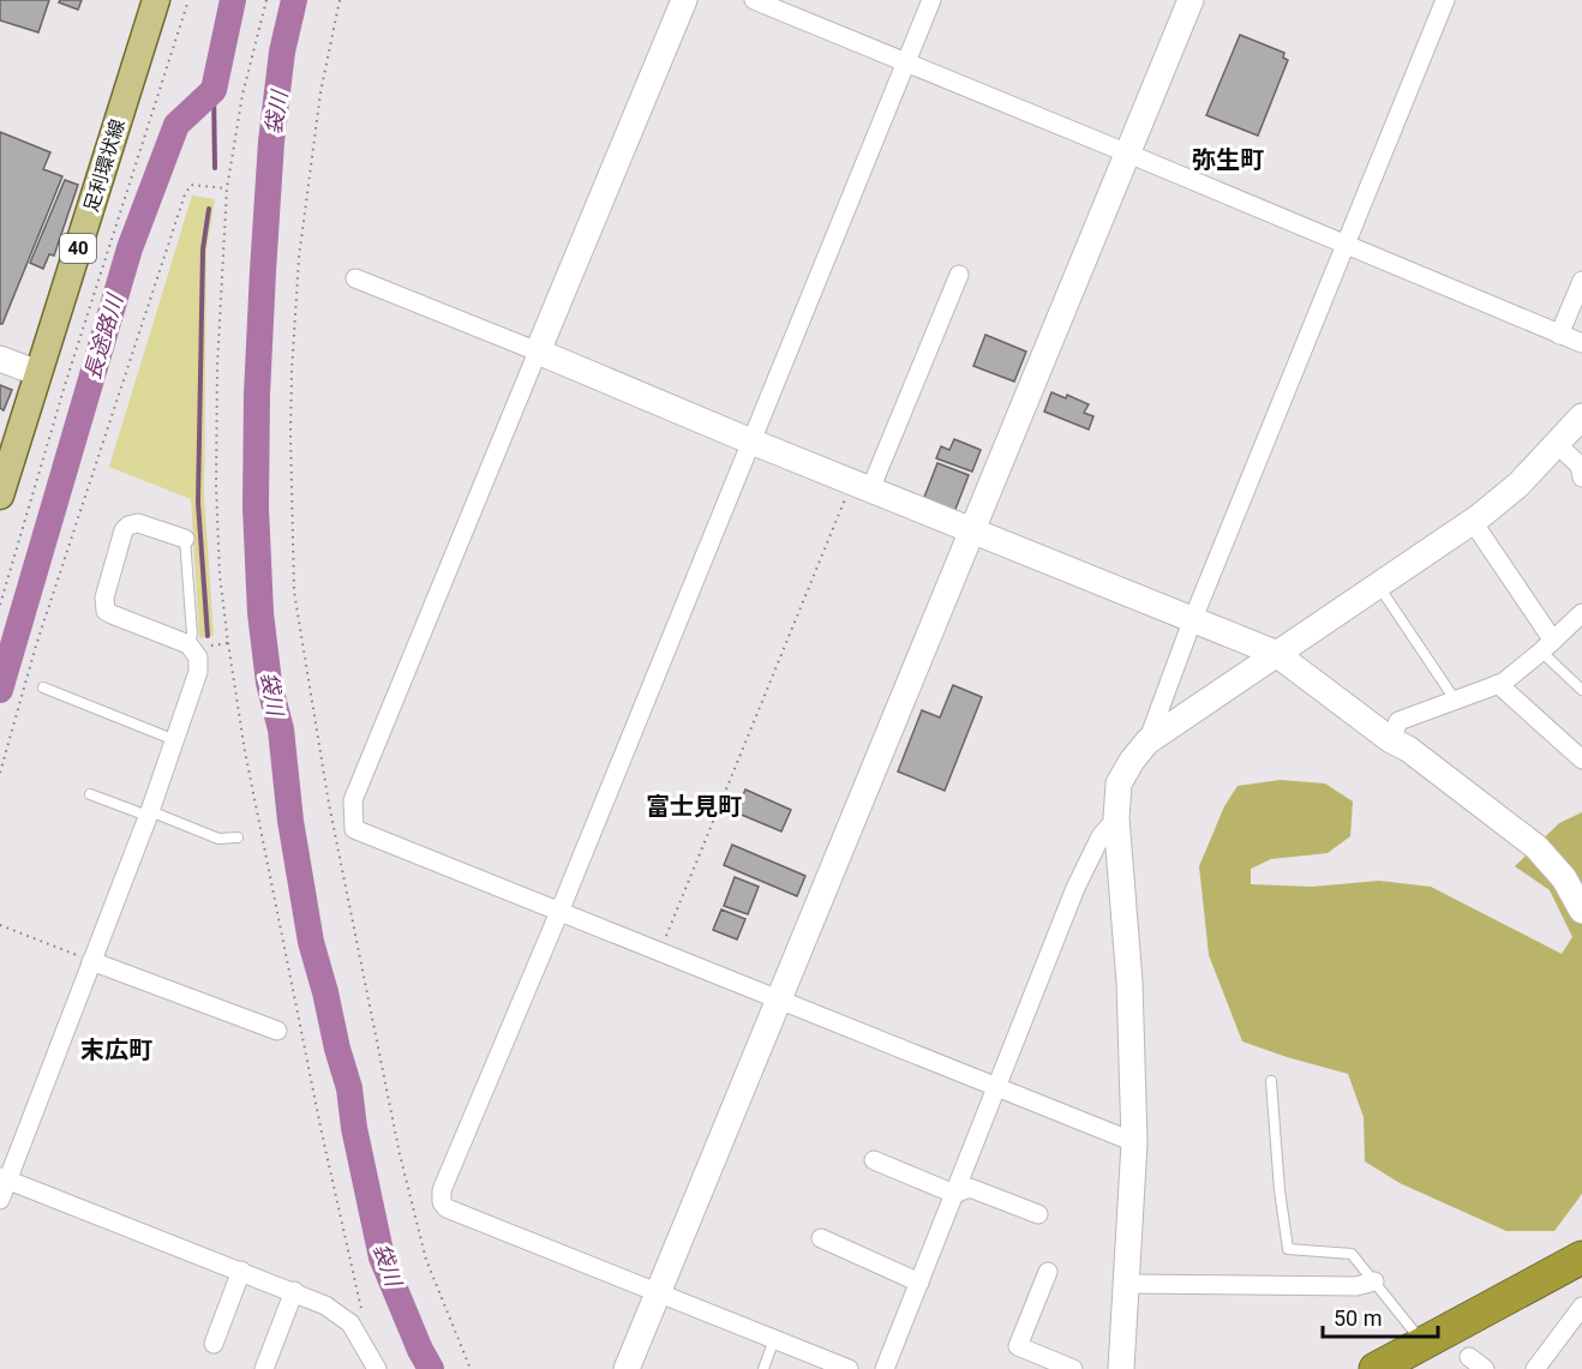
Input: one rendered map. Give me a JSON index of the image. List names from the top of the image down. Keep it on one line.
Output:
{"streets":{"main road":["足利環状線","40"]},"districts":["弥生町","富士見町","末広町"],"water":["袋川","長途路川"],"scale_bar":"50 m"}
